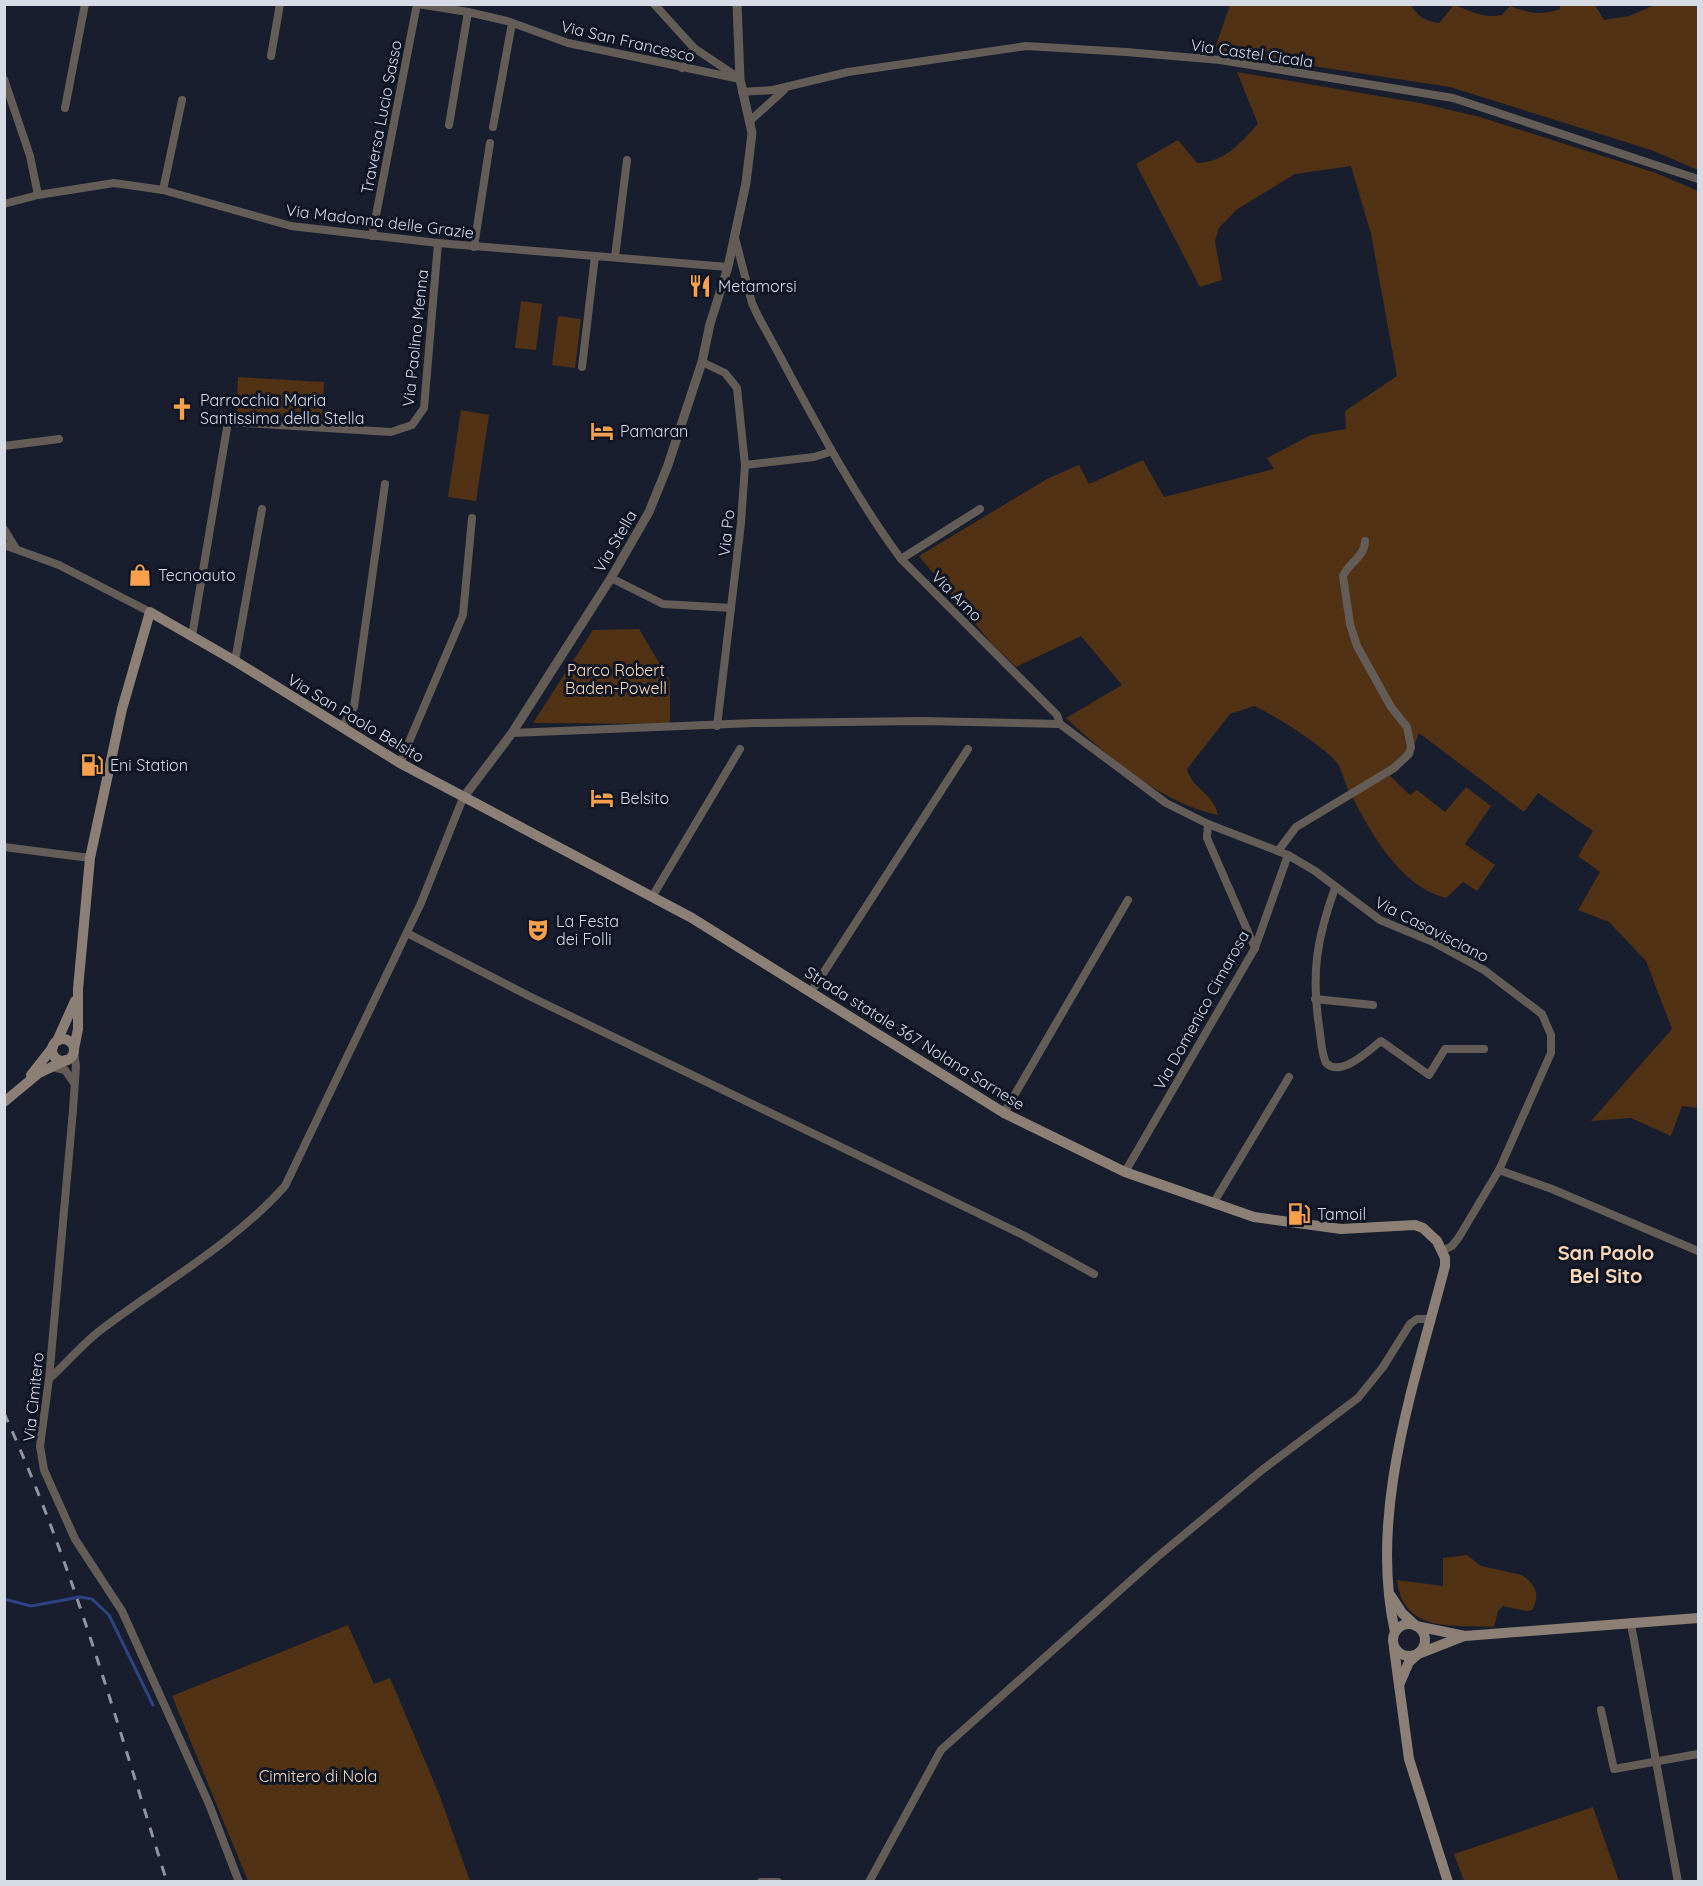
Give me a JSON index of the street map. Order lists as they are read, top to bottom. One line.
{"streets":{"main road":["Via San Paolo Belsito","Strada statale 367 Nolana Sarnese"],"street":["Via San Francesco","Via Castel Cicala","Traversa Lucio Sasso","Via Madonna delle Grazie","Via Paolino Menna","Via Po","Via Stella","Via Arno","Via Casavisciano","Via Domenico Cimarosa","Via Cimitero"]},"crossings":[["Via San Francesco","Traversa Lucio Sasso"],["Traversa Lucio Sasso","Via Madonna delle Grazie"],["Via Madonna delle Grazie","Via Paolino Menna"],["Via Madonna delle Grazie","Via Stella"],["Via Paolino Menna","Via San Paolo Belsito"],["Via Po","Via Stella"],["Via Stella","Via Arno"],["Via Stella","Via San Paolo Belsito"],["Via Arno","Via Casavisciano"],["Via Arno","Via Domenico Cimarosa"],["Via San Paolo Belsito","Strada statale 367 Nolana Sarnese"],["Via Casavisciano","Via Domenico Cimarosa"],["Via Casavisciano","Strada statale 367 Nolana Sarnese"],["Via Domenico Cimarosa","Strada statale 367 Nolana Sarnese"]],"districts":["San Paolo Bel Sito"],"parks":["Parco Robert Baden-Powell","Cimitero di Nola"],"places":{"restaurant":["Metamorsi"],"church":["Parrocchia Maria Santissima della Stella"],"hotel":["Pamaran","Belsito"],"shop":["Tecnoauto"],"fuel station":["Eni Station","Tamoil"],"theatre":["La Festa dei Folli"]}}
